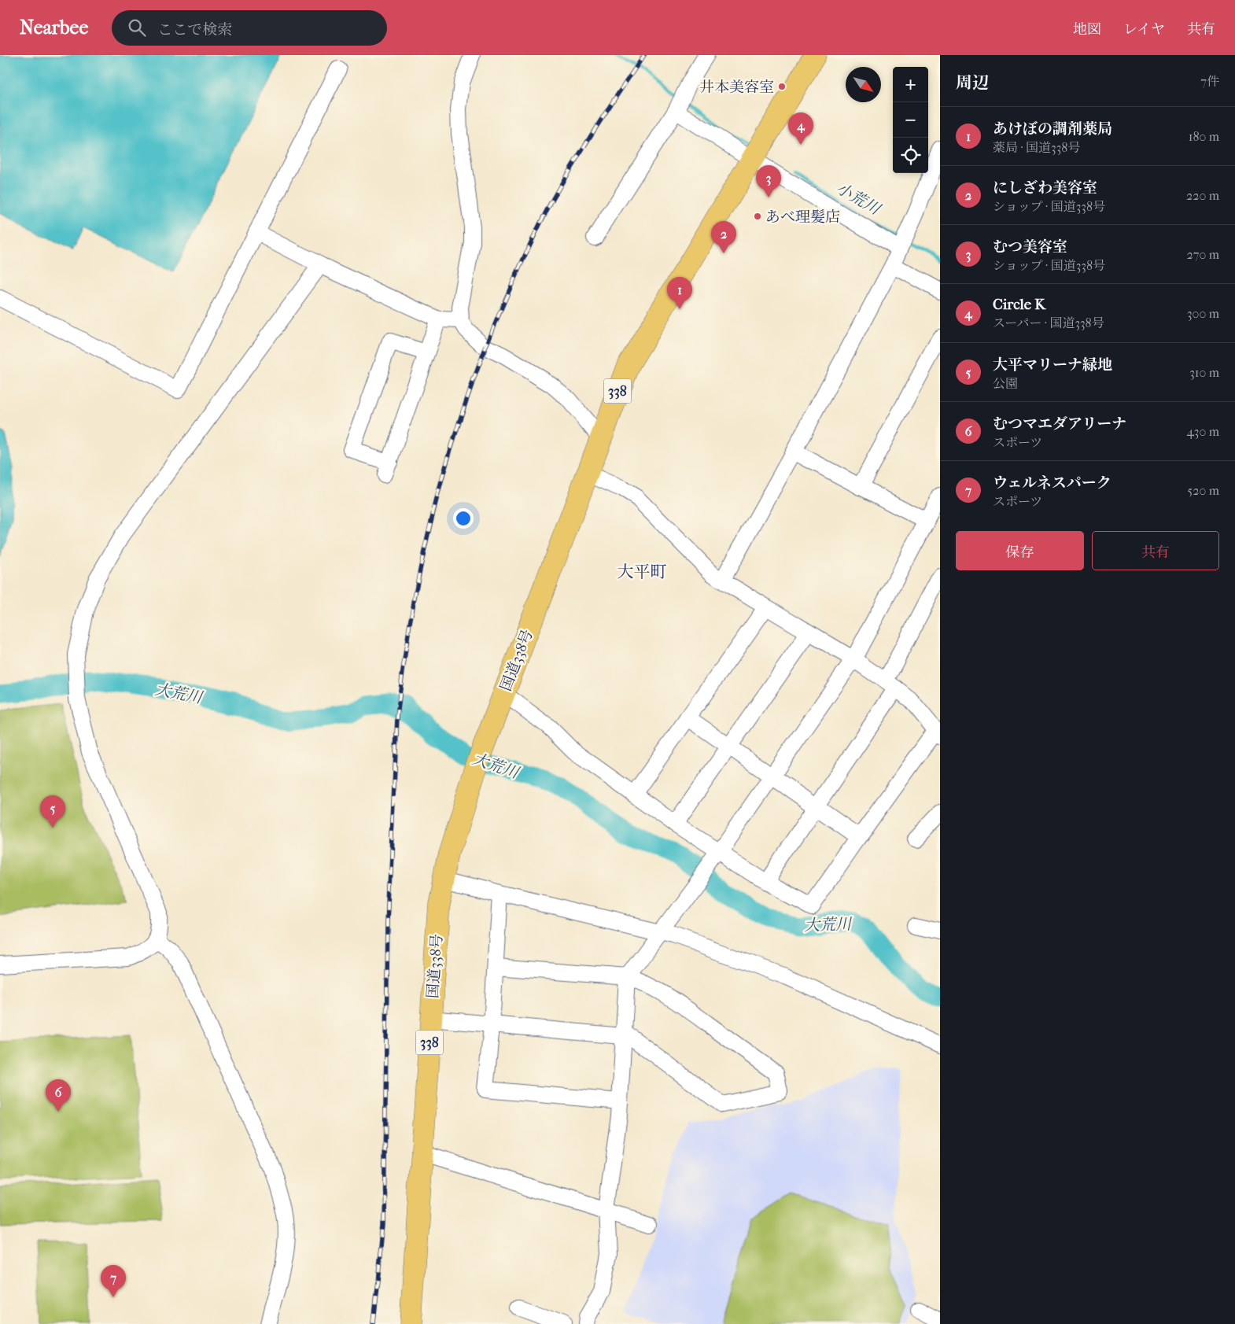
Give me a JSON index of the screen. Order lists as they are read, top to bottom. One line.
{"streets":{"highway":["338","国道338号"]},"districts":["大平町"],"water":["小荒川","大荒川"],"places":["井本美容室","あべ理髪店"],"north":"bottom right","page":{"header":"Nearbee","search":"ここで検索","nav":["地図","レイヤ","共有"],"heading":["周辺","7件"],"map_buttons":["+","−"],"list":[{"mark":"1","name":"あけぼの調剤薬局","note":"薬局 · 国道338号","value":"180 m"},{"mark":"2","name":"にしざわ美容室","note":"ショップ · 国道338号","value":"220 m"},{"mark":"3","name":"むつ美容室","note":"ショップ · 国道338号","value":"270 m"},{"mark":"4","name":"Circle K","note":"スーパー · 国道338号","value":"300 m"},{"mark":"5","name":"大平マリーナ緑地","note":"公園","value":"310 m"},{"mark":"6","name":"むつマエダアリーナ","note":"スポーツ","value":"430 m"},{"mark":"7","name":"ウェルネスパーク","note":"スポーツ","value":"520 m"}],"pins":["4","3","2","1","5","6","7"],"buttons":["保存","共有"]}}
